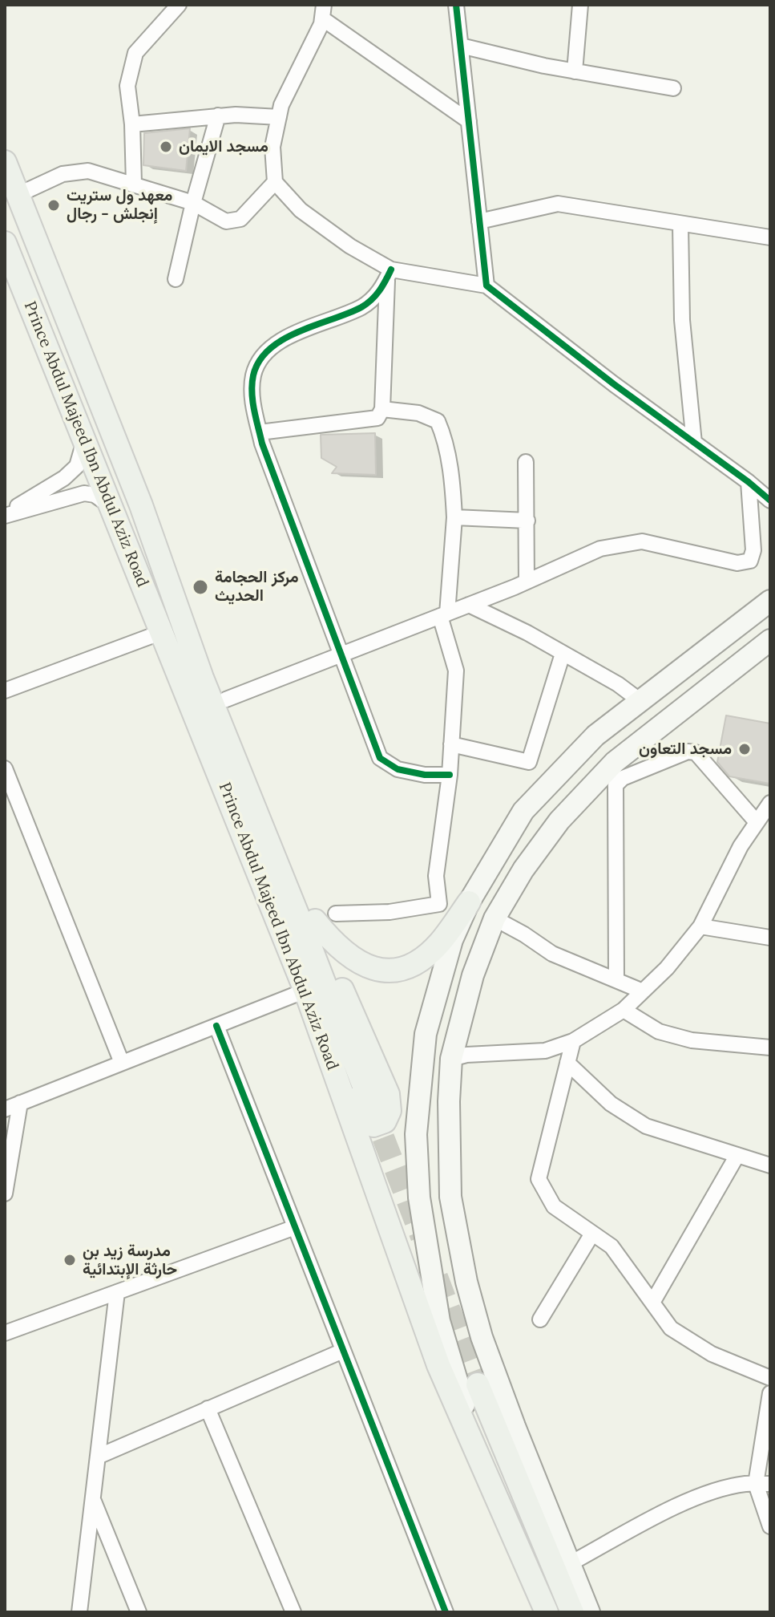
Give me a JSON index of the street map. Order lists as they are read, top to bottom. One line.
{"streets":{"main road":["Prince Abdul Majeed Ibn Abdul Aziz Road"]},"places":["مسجد الايمان","معهد ول ستريت إنجلش - رجال","مركز الحجامة الحديث","مسجد التعاون","مدرسة زيد بن حارثة الإبتدائية"]}
